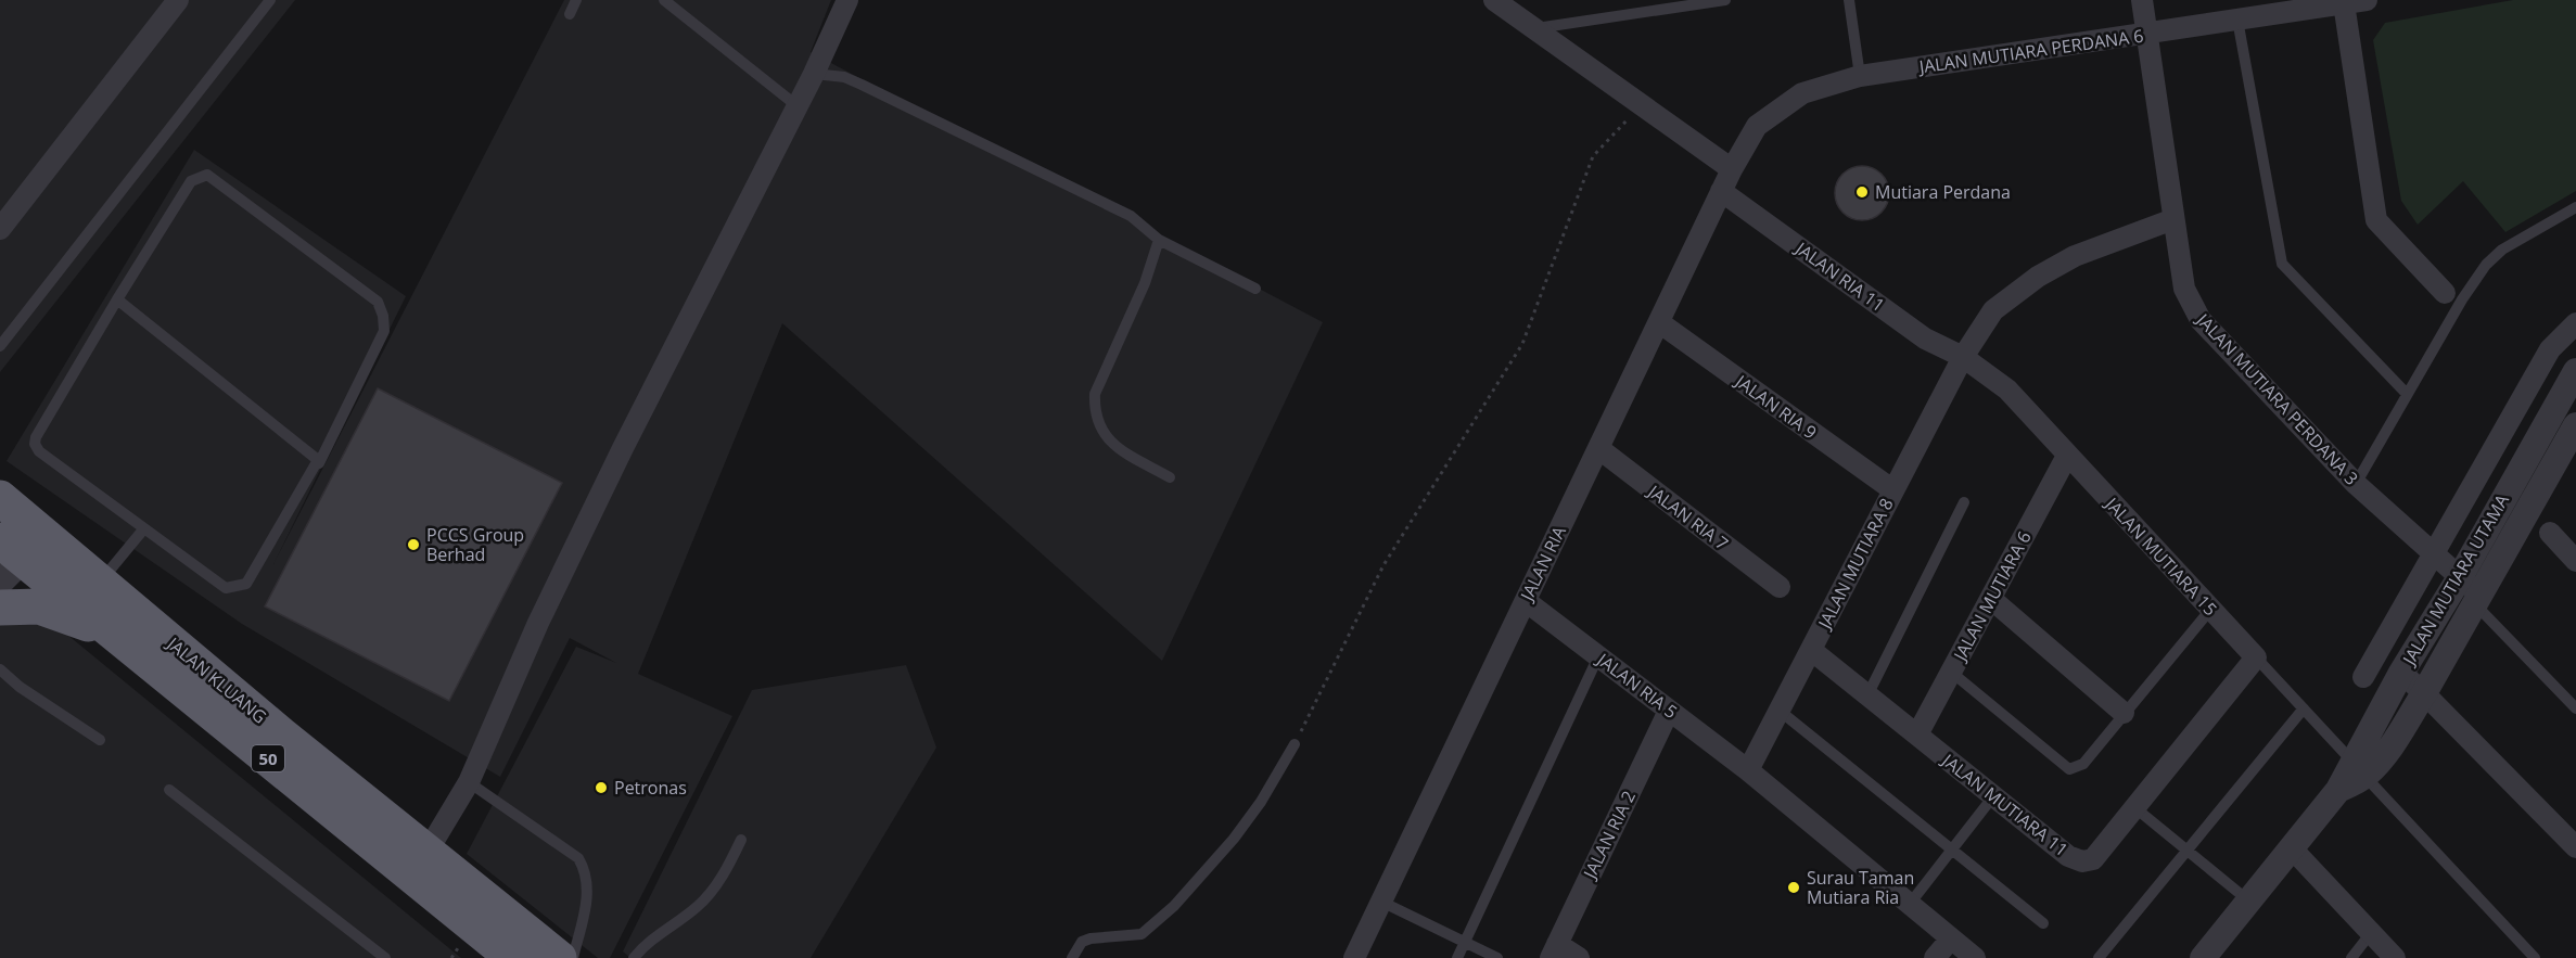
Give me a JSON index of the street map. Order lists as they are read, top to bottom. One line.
{"streets":{"highway":["JALAN KLUANG","50"],"street":["JALAN MUTIARA PERDANA 6","JALAN RIA 11","JALAN MUTIARA PERDANA 3","JALAN RIA 9","JALAN RIA 7","JALAN MUTIARA 15","JALAN RIA","JALAN MUTIARA 8","JALAN MUTIARA UTAMA","JALAN MUTIARA 6","JALAN RIA 5","JALAN MUTIARA 11","JALAN RIA 2"]},"crossings":[["JALAN MUTIARA PERDANA 6","JALAN MUTIARA PERDANA 3"],["JALAN MUTIARA PERDANA 6","JALAN RIA"],["JALAN RIA 11","JALAN MUTIARA 15"],["JALAN RIA 11","JALAN RIA"],["JALAN RIA 11","JALAN MUTIARA 8"],["JALAN RIA 11","JALAN MUTIARA 6"],["JALAN MUTIARA PERDANA 3","JALAN MUTIARA 8"],["JALAN MUTIARA PERDANA 3","JALAN MUTIARA UTAMA"],["JALAN RIA 9","JALAN RIA"],["JALAN RIA 9","JALAN MUTIARA 8"],["JALAN RIA 7","JALAN RIA"],["JALAN MUTIARA 15","JALAN MUTIARA 6"],["JALAN MUTIARA 15","JALAN MUTIARA 11"],["JALAN RIA","JALAN RIA 5"],["JALAN MUTIARA 8","JALAN RIA 5"],["JALAN MUTIARA 8","JALAN MUTIARA 11"],["JALAN MUTIARA 6","JALAN MUTIARA 11"],["JALAN RIA 5","JALAN RIA 2"]],"places":["Mutiara Perdana","PCCS Group Berhad","Petronas","Surau Taman Mutiara Ria"]}
